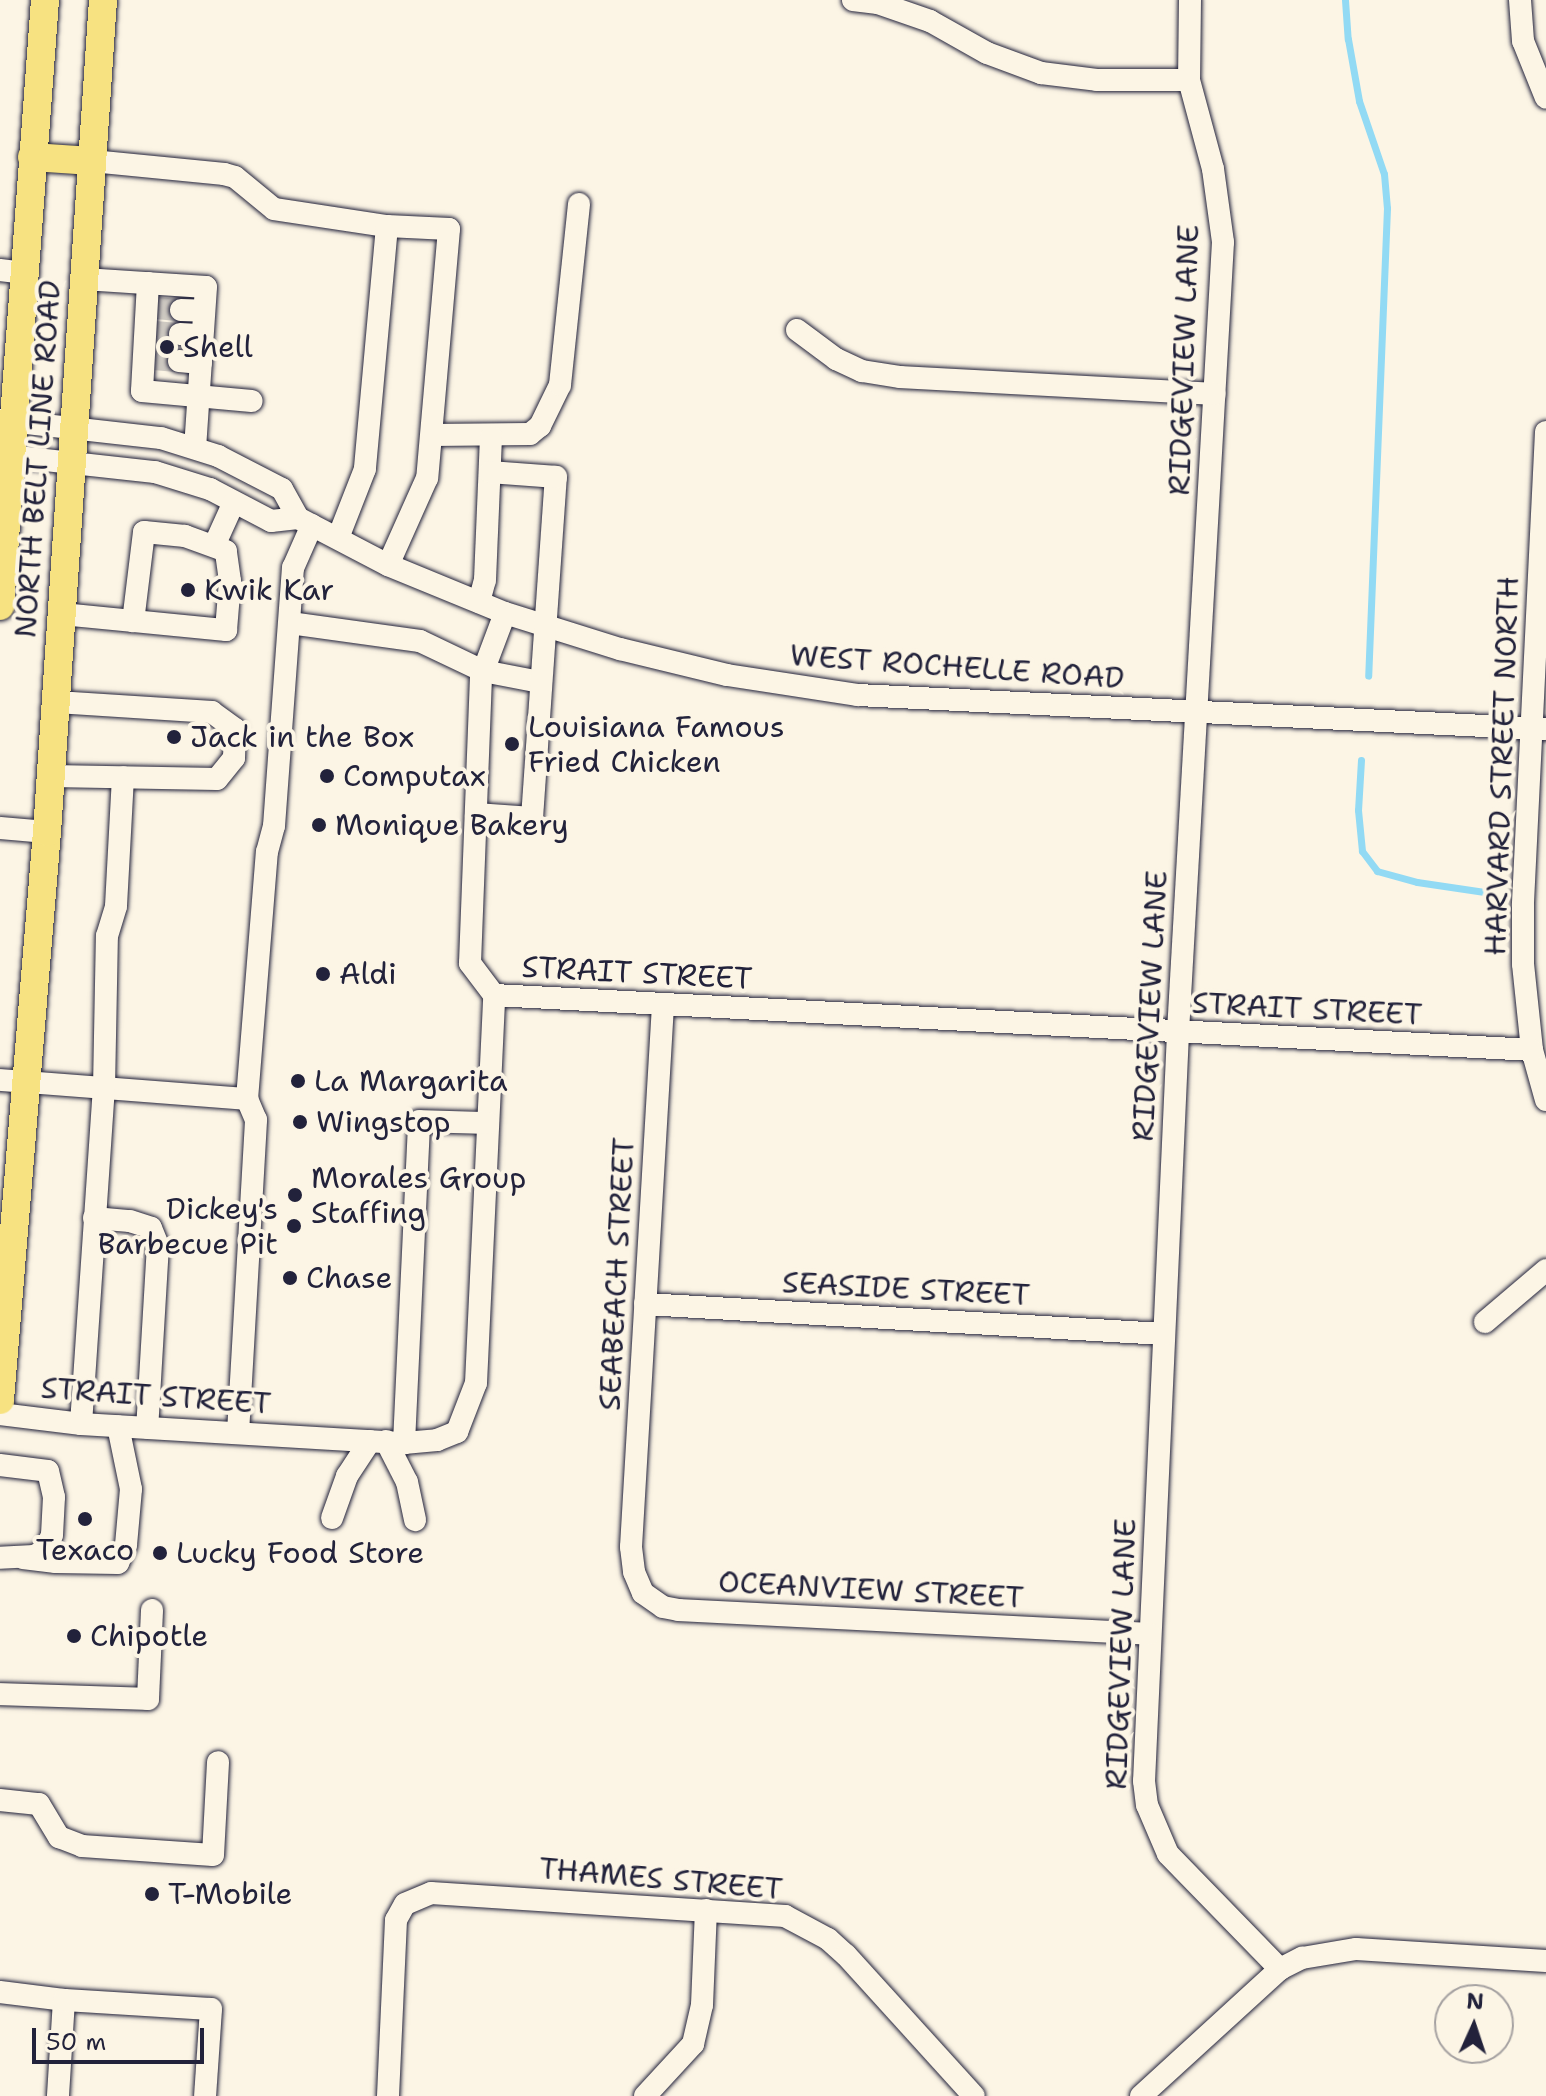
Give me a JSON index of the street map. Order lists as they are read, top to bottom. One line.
{"streets":{"main road":["NORTH BELT LINE ROAD"],"street":["RIDGEVIEW LANE","WEST ROCHELLE ROAD","HARVARD STREET NORTH","STRAIT STREET","SEABEACH STREET","SEASIDE STREET","OCEANVIEW STREET","THAMES STREET"]},"crossings":[["RIDGEVIEW LANE","WEST ROCHELLE ROAD"],["RIDGEVIEW LANE","STRAIT STREET"],["RIDGEVIEW LANE","SEASIDE STREET"],["RIDGEVIEW LANE","OCEANVIEW STREET"],["NORTH BELT LINE ROAD","WEST ROCHELLE ROAD"],["WEST ROCHELLE ROAD","HARVARD STREET NORTH"],["HARVARD STREET NORTH","STRAIT STREET"],["STRAIT STREET","SEABEACH STREET"],["SEABEACH STREET","SEASIDE STREET"],["SEABEACH STREET","OCEANVIEW STREET"]],"places":["Shell","Kwik Kar","Jack in the Box","Louisiana Famous Fried Chicken","Computax","Monique Bakery","Aldi","La Margarita","Wingstop","Morales Group Staffing","Dickey's Barbecue Pit","Chase","Texaco","Lucky Food Store","Chipotle","T-Mobile"],"scale_bar":"50 m","north":"top"}
